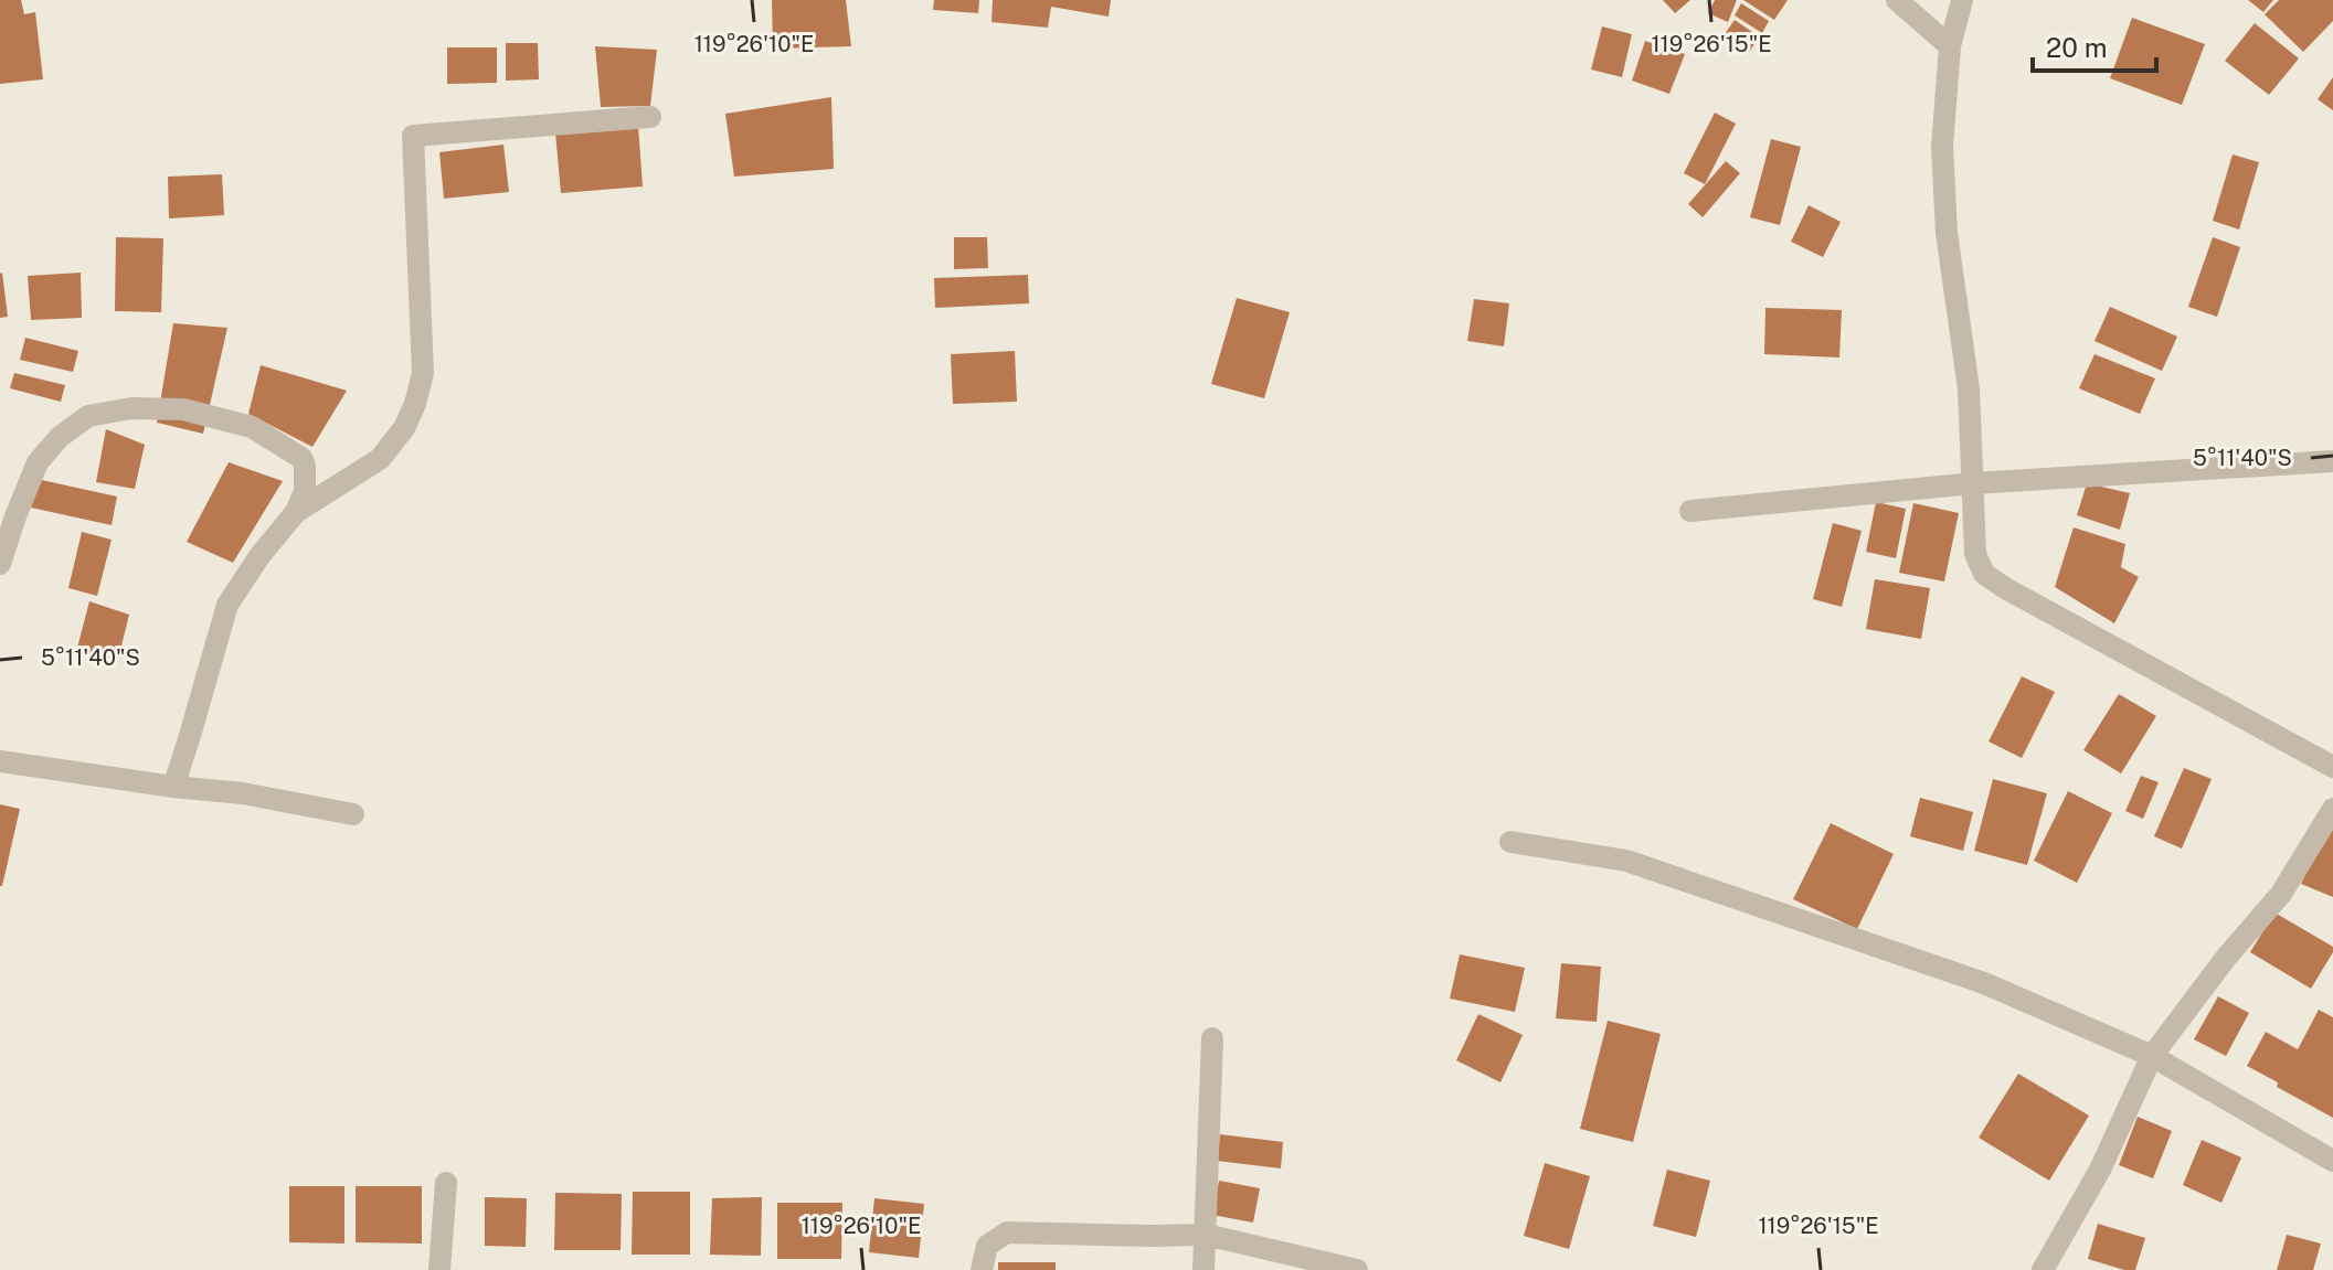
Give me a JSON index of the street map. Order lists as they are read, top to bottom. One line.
{"scale_bar":"20 m","coordinates":["119°26'10\"E","119°26'15\"E","5°11'40\"S"]}
